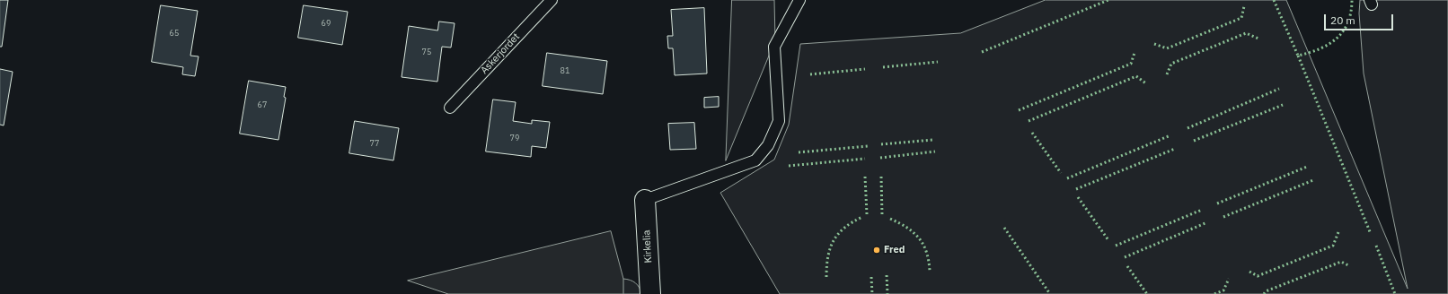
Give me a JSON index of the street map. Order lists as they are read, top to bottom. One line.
{"streets":{"street":["Kirkelia"],"lane":["Askerjordet"]},"places":["Fred"],"house_numbers":["69","65","75","81","67","79","77"],"scale_bar":"20 m"}
